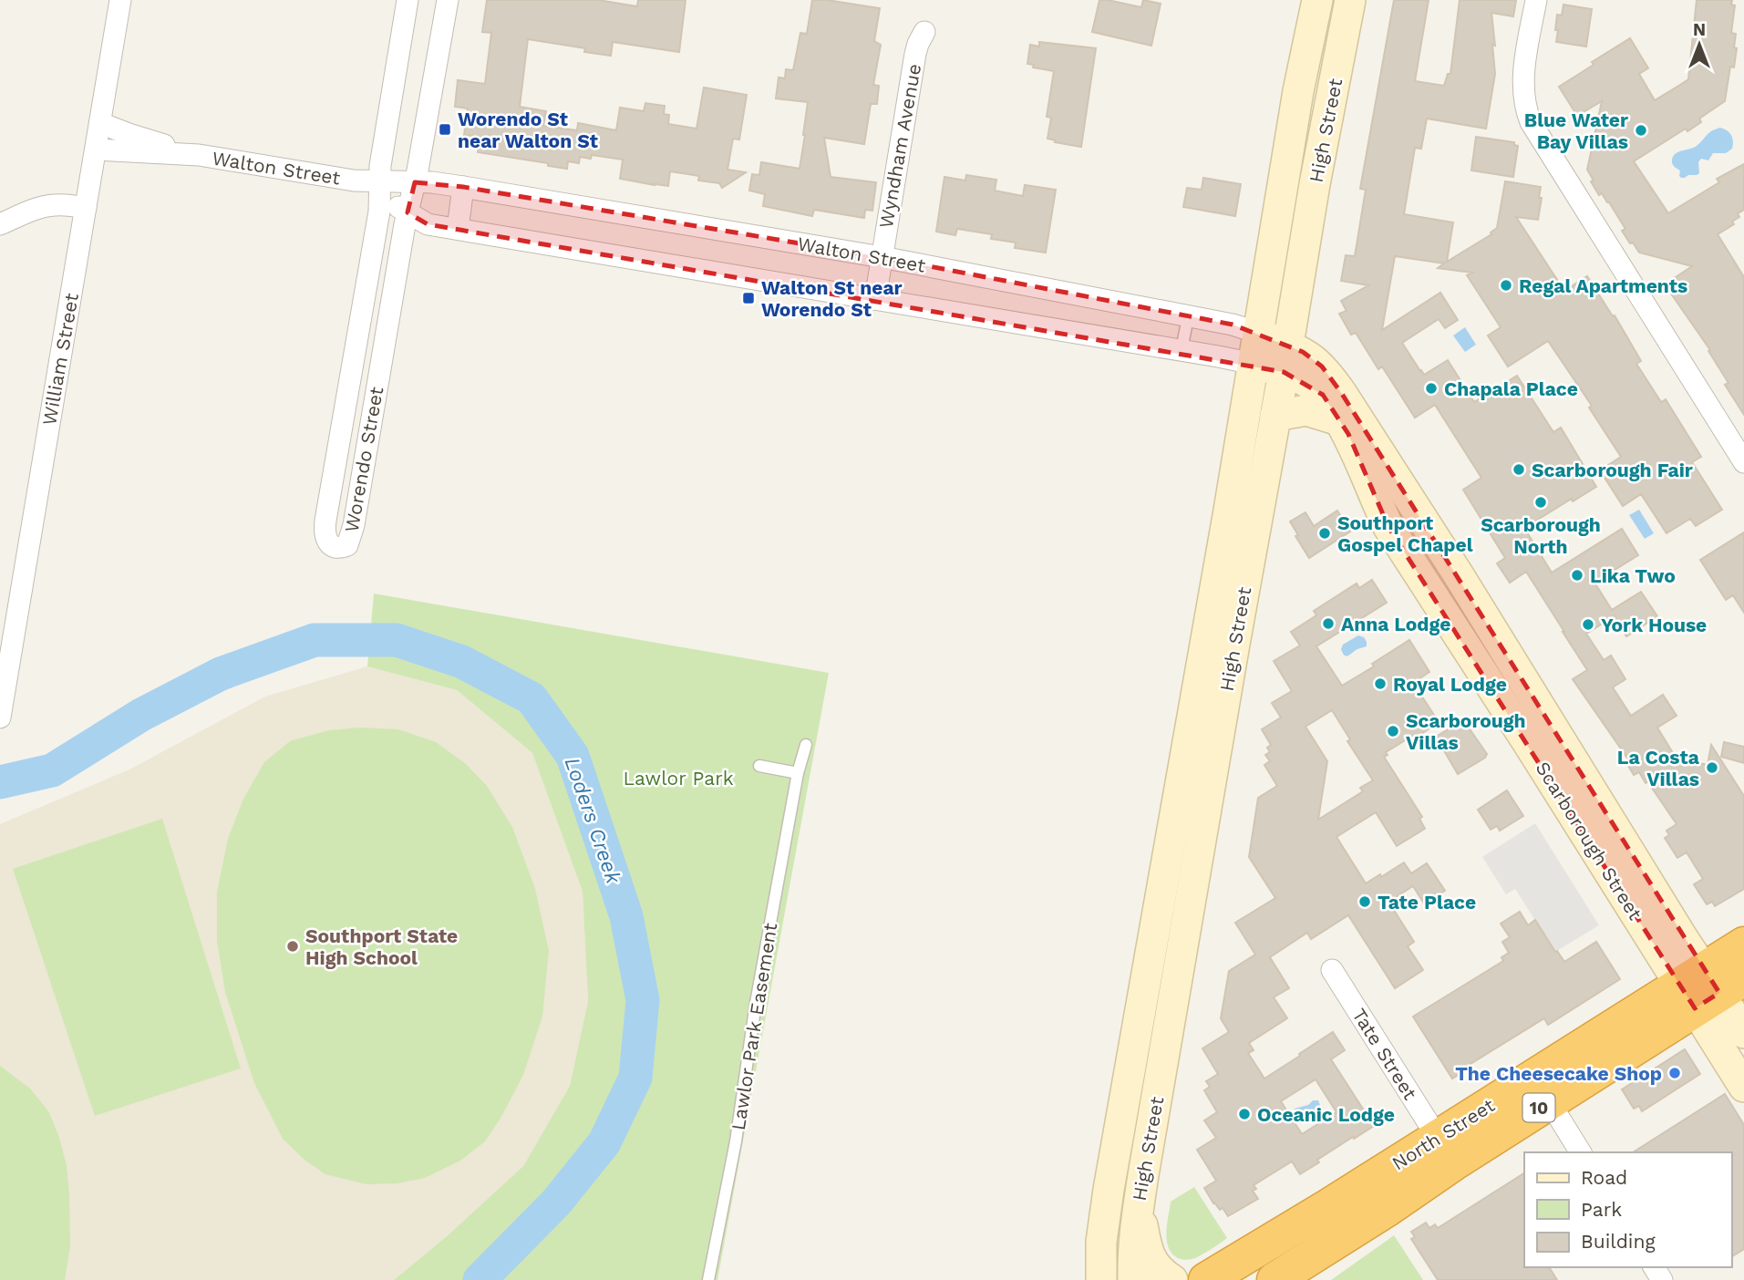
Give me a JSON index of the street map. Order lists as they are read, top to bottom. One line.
{"streets":{"highway":["10","North Street"],"main road":["High Street","Scarborough Street"],"street":["Wyndham Avenue","Walton Street","William Street","Worendo Street","Tate Street"],"lane":["Lawlor Park Easement"]},"crossings":[["High Street","Walton Street"],["High Street","Scarborough Street"],["Wyndham Avenue","Walton Street"],["Walton Street","William Street"],["Walton Street","Worendo Street"],["Walton Street","Scarborough Street"],["Scarborough Street","North Street"],["Tate Street","North Street"]],"water":["Loders Creek"],"parks":["Lawlor Park"],"places":{"transit":["Worendo St near Walton St","Walton St near Worendo St"],"other":["Blue Water Bay Villas","Regal Apartments","Chapala Place","Scarborough Fair","Scarborough North","Southport Gospel Chapel","Lika Two","Anna Lodge","York House","Royal Lodge","Scarborough Villas","La Costa Villas","Tate Place","Southport State High School","The Cheesecake Shop","Oceanic Lodge"]},"legend":["Road","Park","Building"],"north":"top"}
